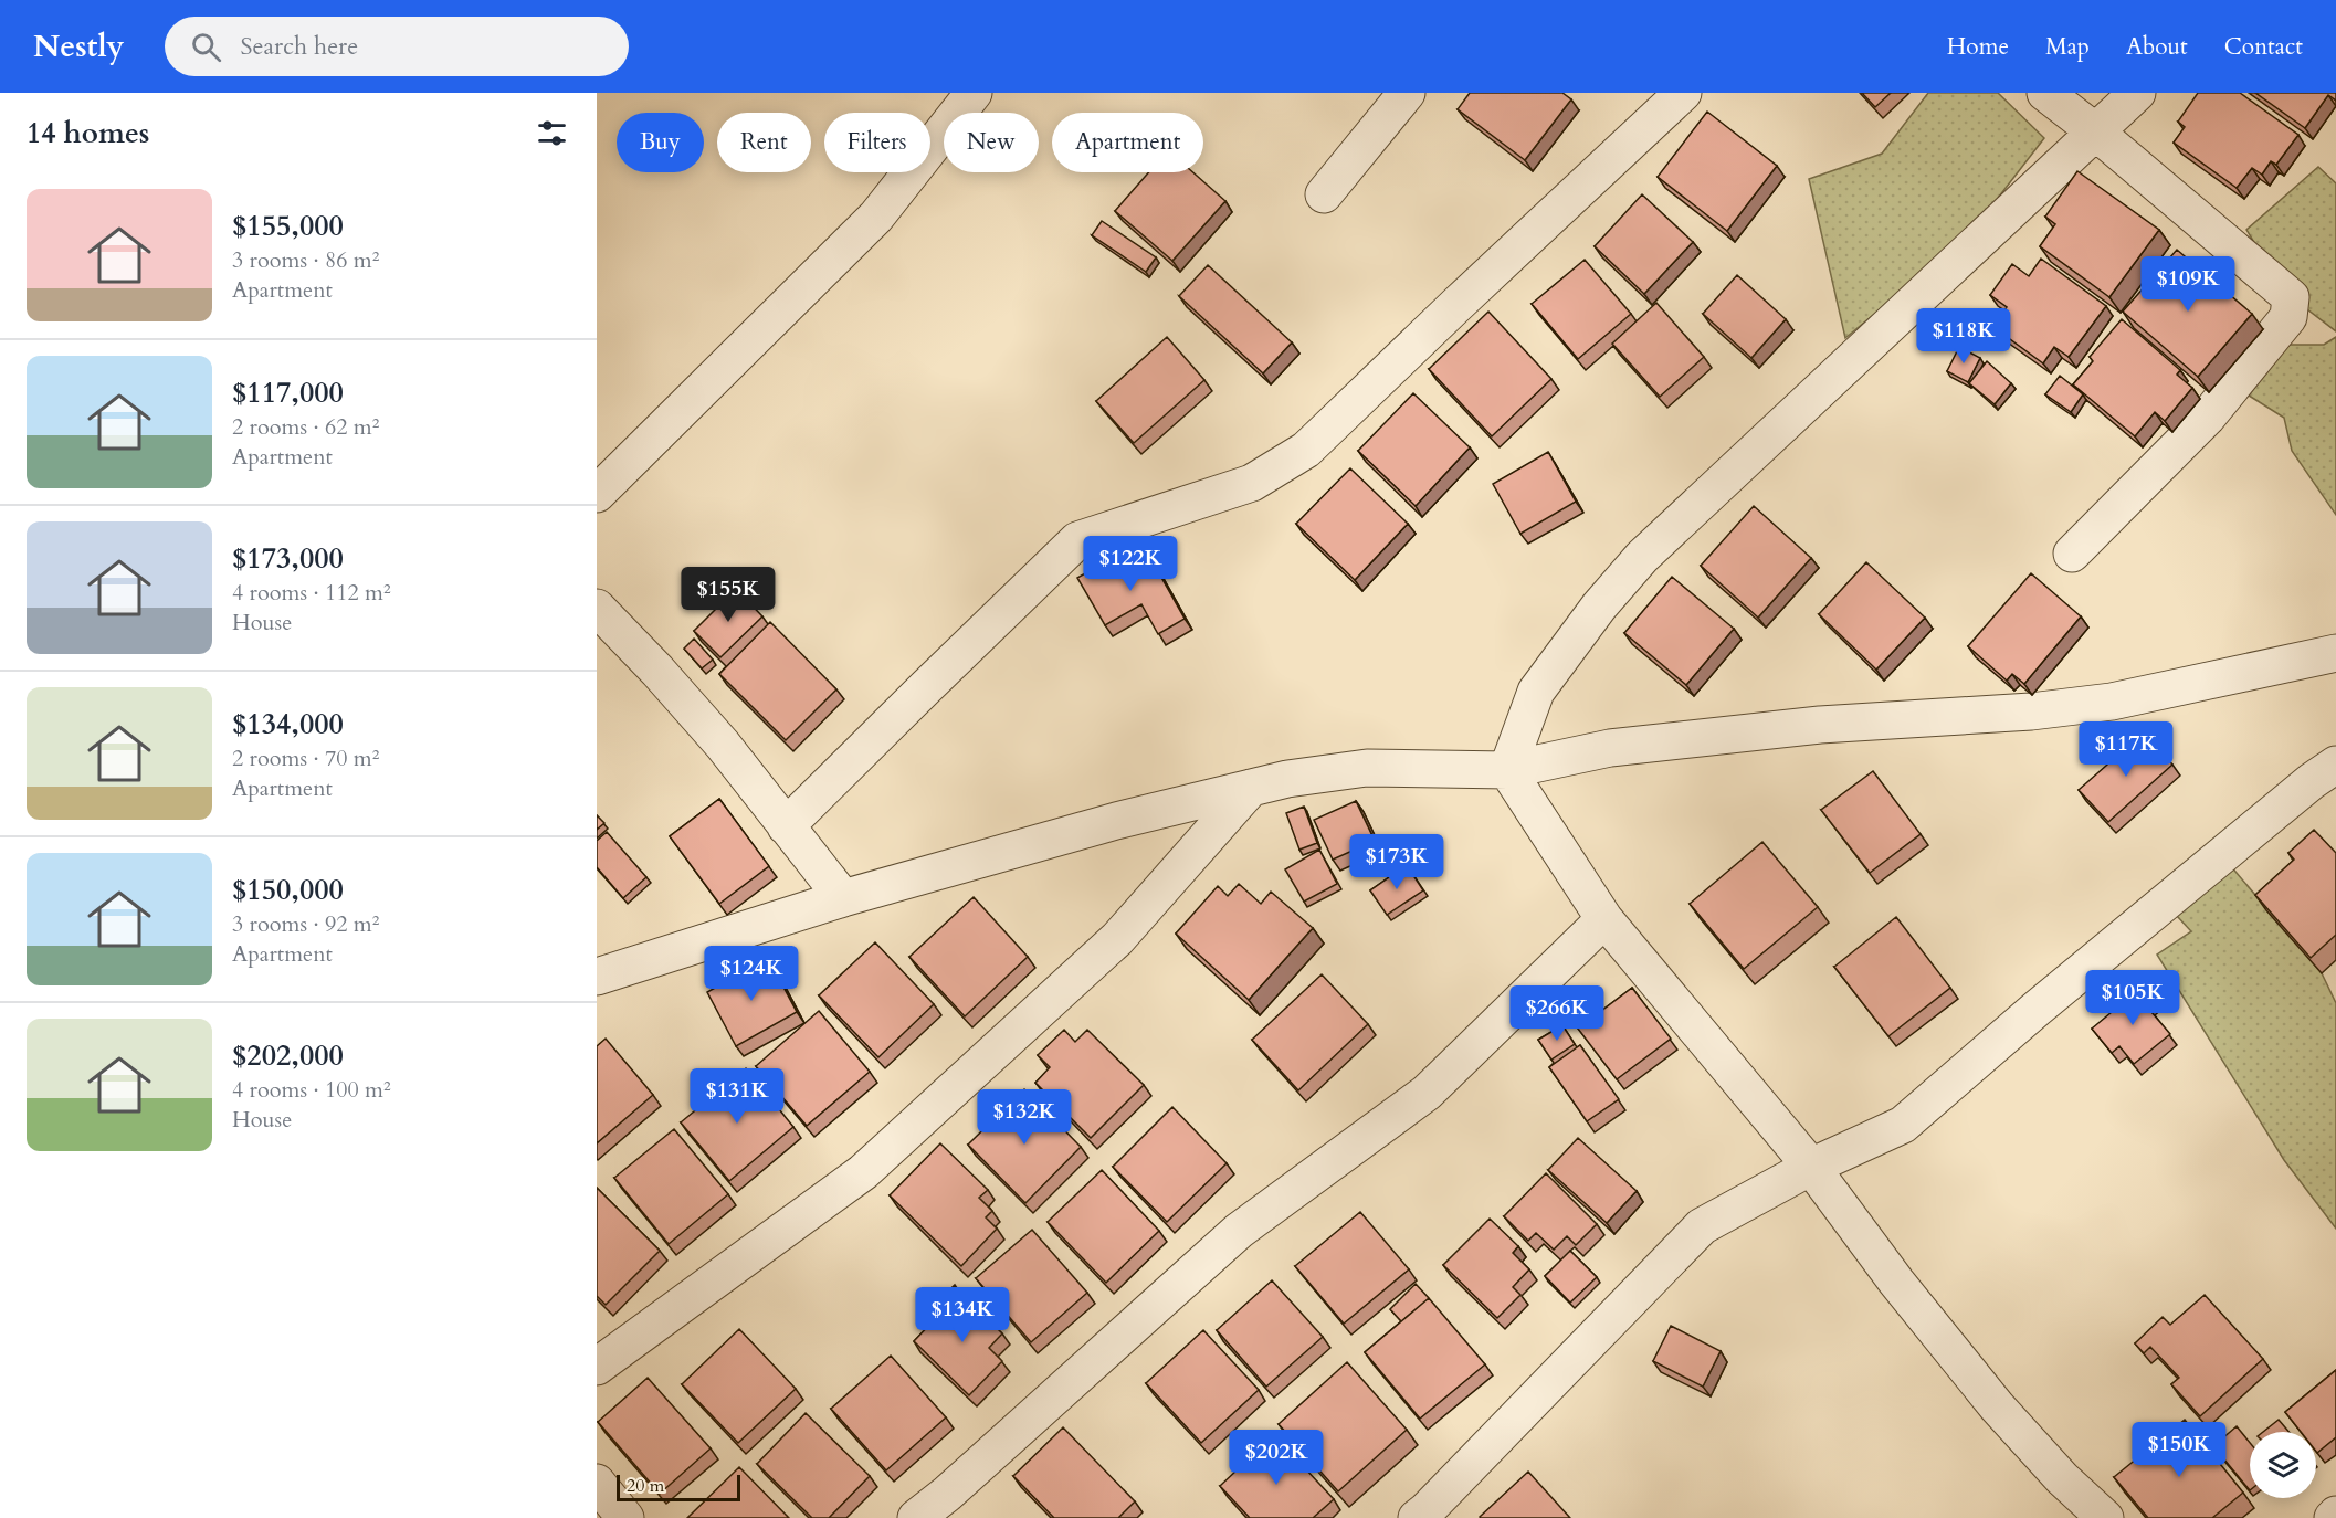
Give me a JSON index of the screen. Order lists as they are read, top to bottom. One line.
{"scale_bar":"20 m","page":{"header":"Nestly","search":"Search here","nav":["Home","Map","About","Contact"],"heading":"14 homes","chip":["Buy","Rent","Filters","New","Apartment"],"list":[{"name":"$155,000","note":"3 rooms · 86 m² · Apartment"},{"name":"$117,000","note":"2 rooms · 62 m² · Apartment"},{"name":"$173,000","note":"4 rooms · 112 m² · House"},{"name":"$134,000","note":"2 rooms · 70 m² · Apartment"},{"name":"$150,000","note":"3 rooms · 92 m² · Apartment"},{"name":"$202,000","note":"4 rooms · 100 m² · House"}],"price":["$109K","$118K","$122K","$155K","$117K","$173K","$124K","$105K","$266K","$131K","$132K","$134K","$150K","$202K"],"scale":"20 m"}}
